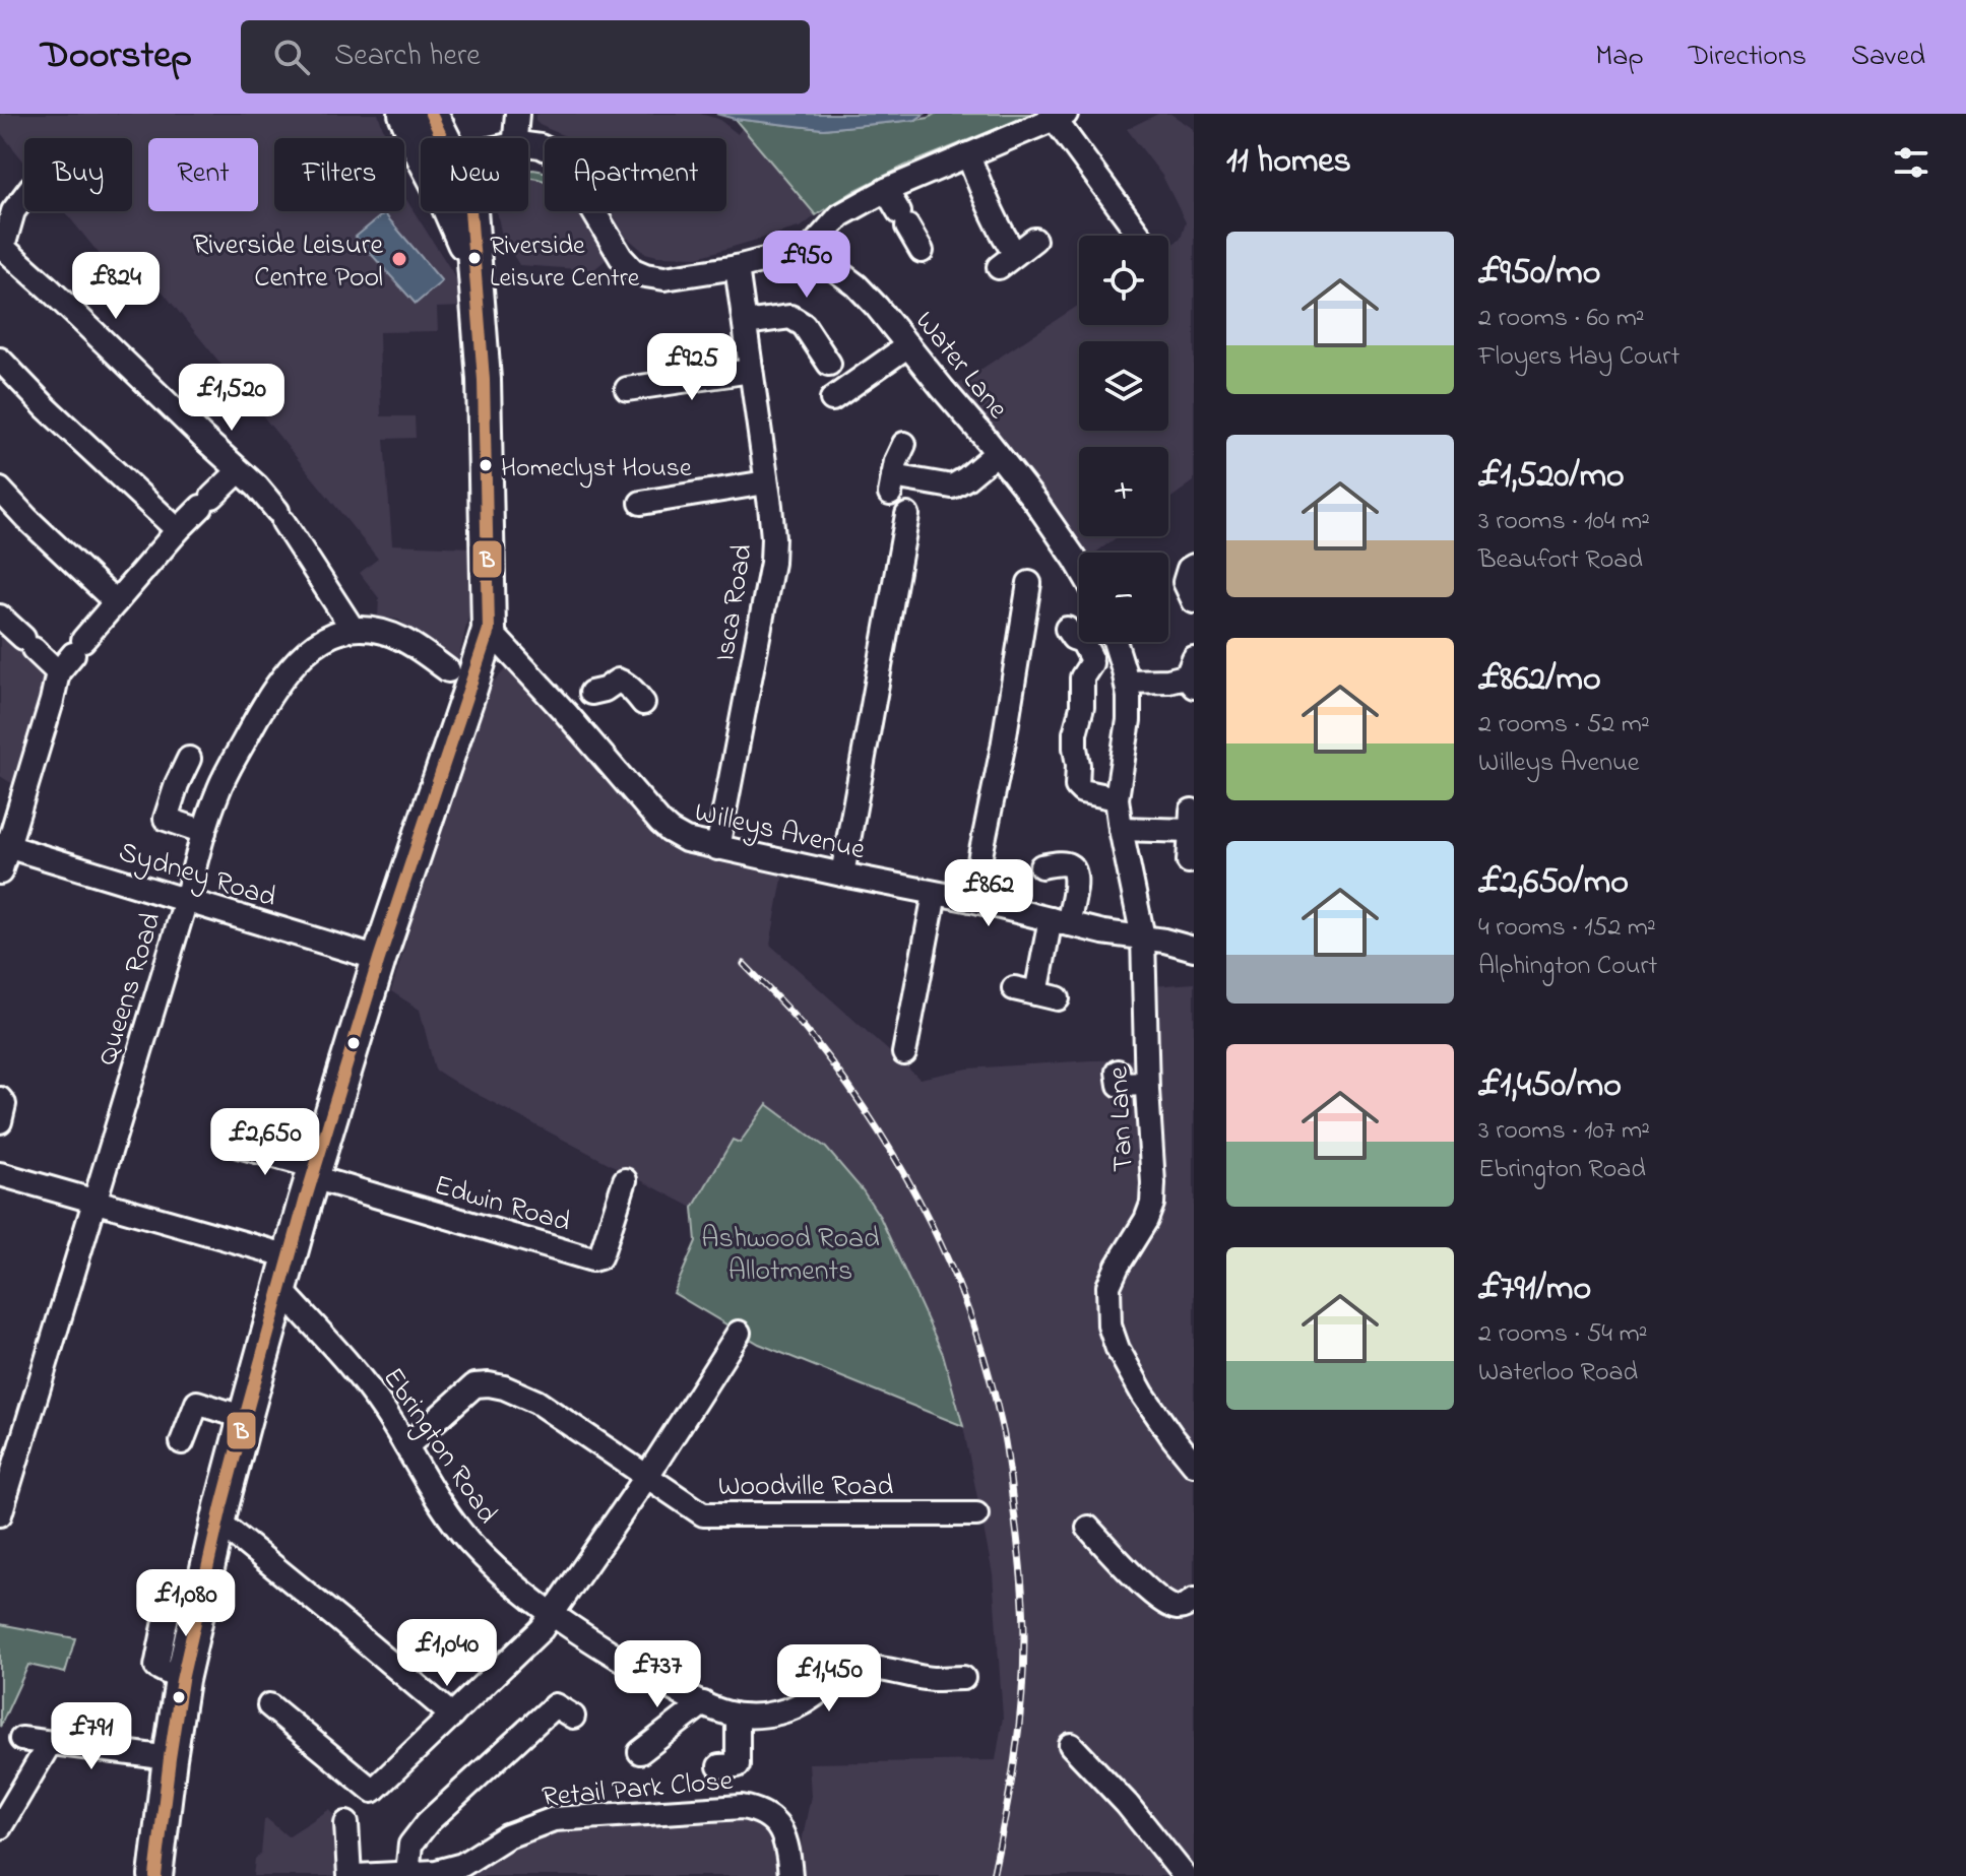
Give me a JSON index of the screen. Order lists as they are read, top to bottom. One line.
{"streets":{"street":["Water Lane","Isca Road","Willeys Avenue","Sydney Road","Queens Road","Tan Lane","Edwin Road","Ebrington Road","Woodville Road","Retail Park Close"]},"crossings":[["Isca Road","Willeys Avenue"],["Willeys Avenue","Tan Lane"],["Sydney Road","Queens Road"],["Ebrington Road","Woodville Road"]],"parks":["Ashwood Road Allotments"],"places":["Riverside Leisure Centre","Riverside Leisure Centre Pool","Homeclyst House"],"lines":["transit line B"],"page":{"header":"Doorstep","search":"Search here","nav":["Map","Directions","Saved"],"heading":"11 homes","chip":["Buy","Rent","Filters","New","Apartment"],"list":[{"name":"£950/mo","note":"2 rooms · 60 m² · Floyers Hay Court"},{"name":"£1,520/mo","note":"3 rooms · 104 m² · Beaufort Road"},{"name":"£862/mo","note":"2 rooms · 52 m² · Willeys Avenue"},{"name":"£2,650/mo","note":"4 rooms · 152 m² · Alphington Court"},{"name":"£1,450/mo","note":"3 rooms · 107 m² · Ebrington Road"},{"name":"£791/mo","note":"2 rooms · 54 m² · Waterloo Road"}],"price":["£950","£824","£925","£1,520","£862","£2,650","£1,080","£1,040","£737","£1,450","£791"],"map_buttons":["+","−"]}}
